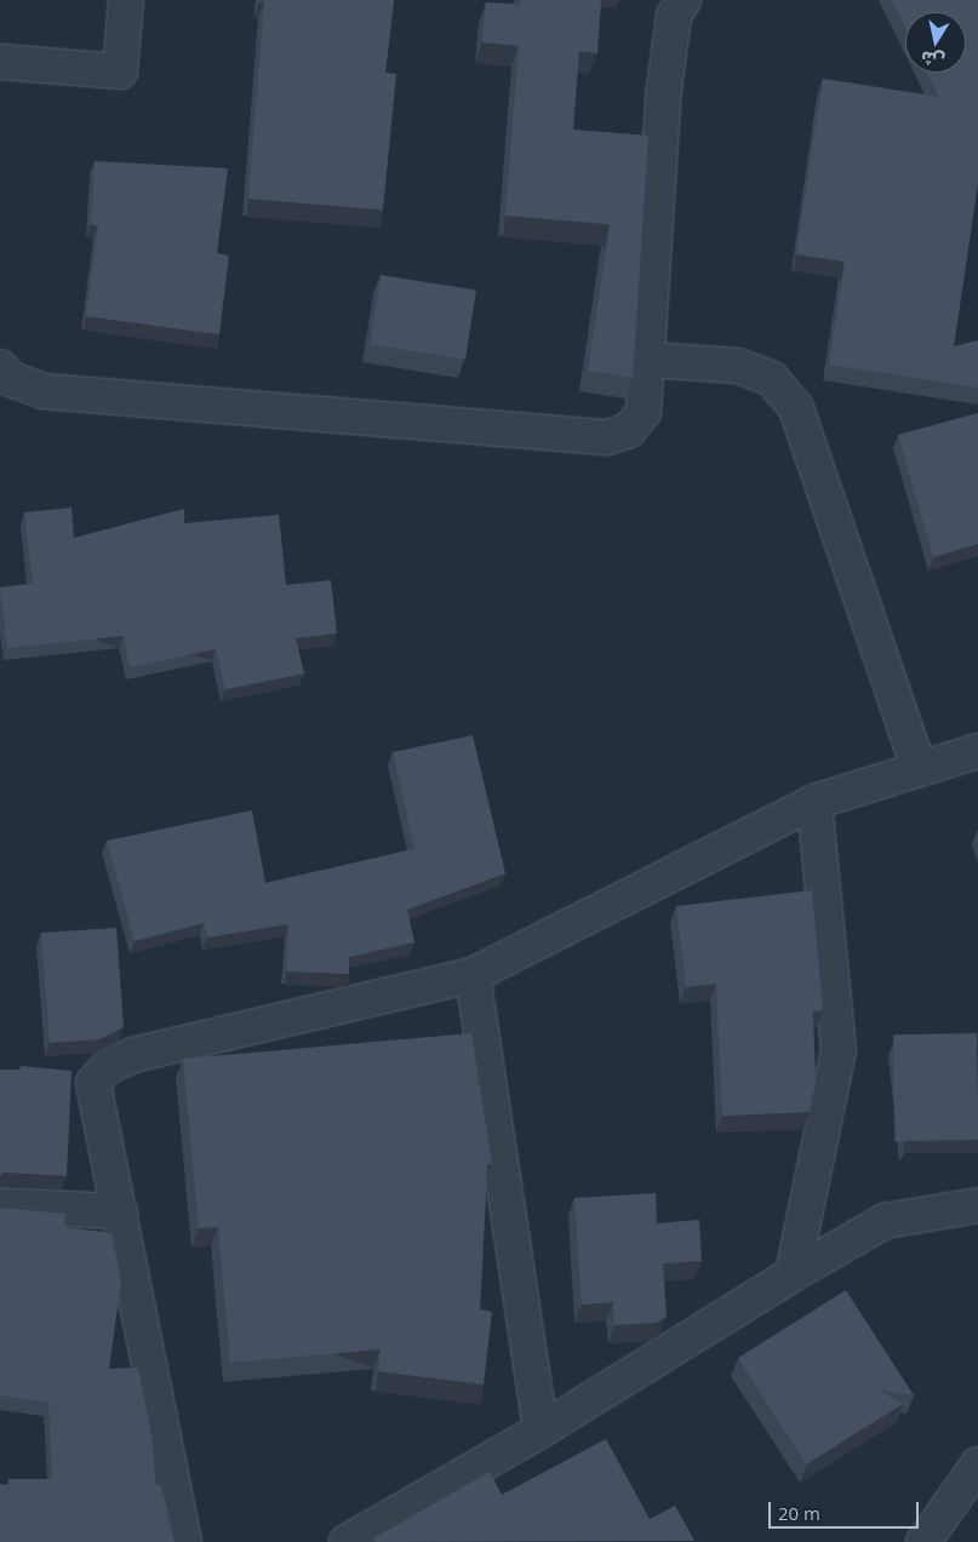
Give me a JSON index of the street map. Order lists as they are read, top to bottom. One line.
{"scale_bar":"20 m","north":"bottom"}
